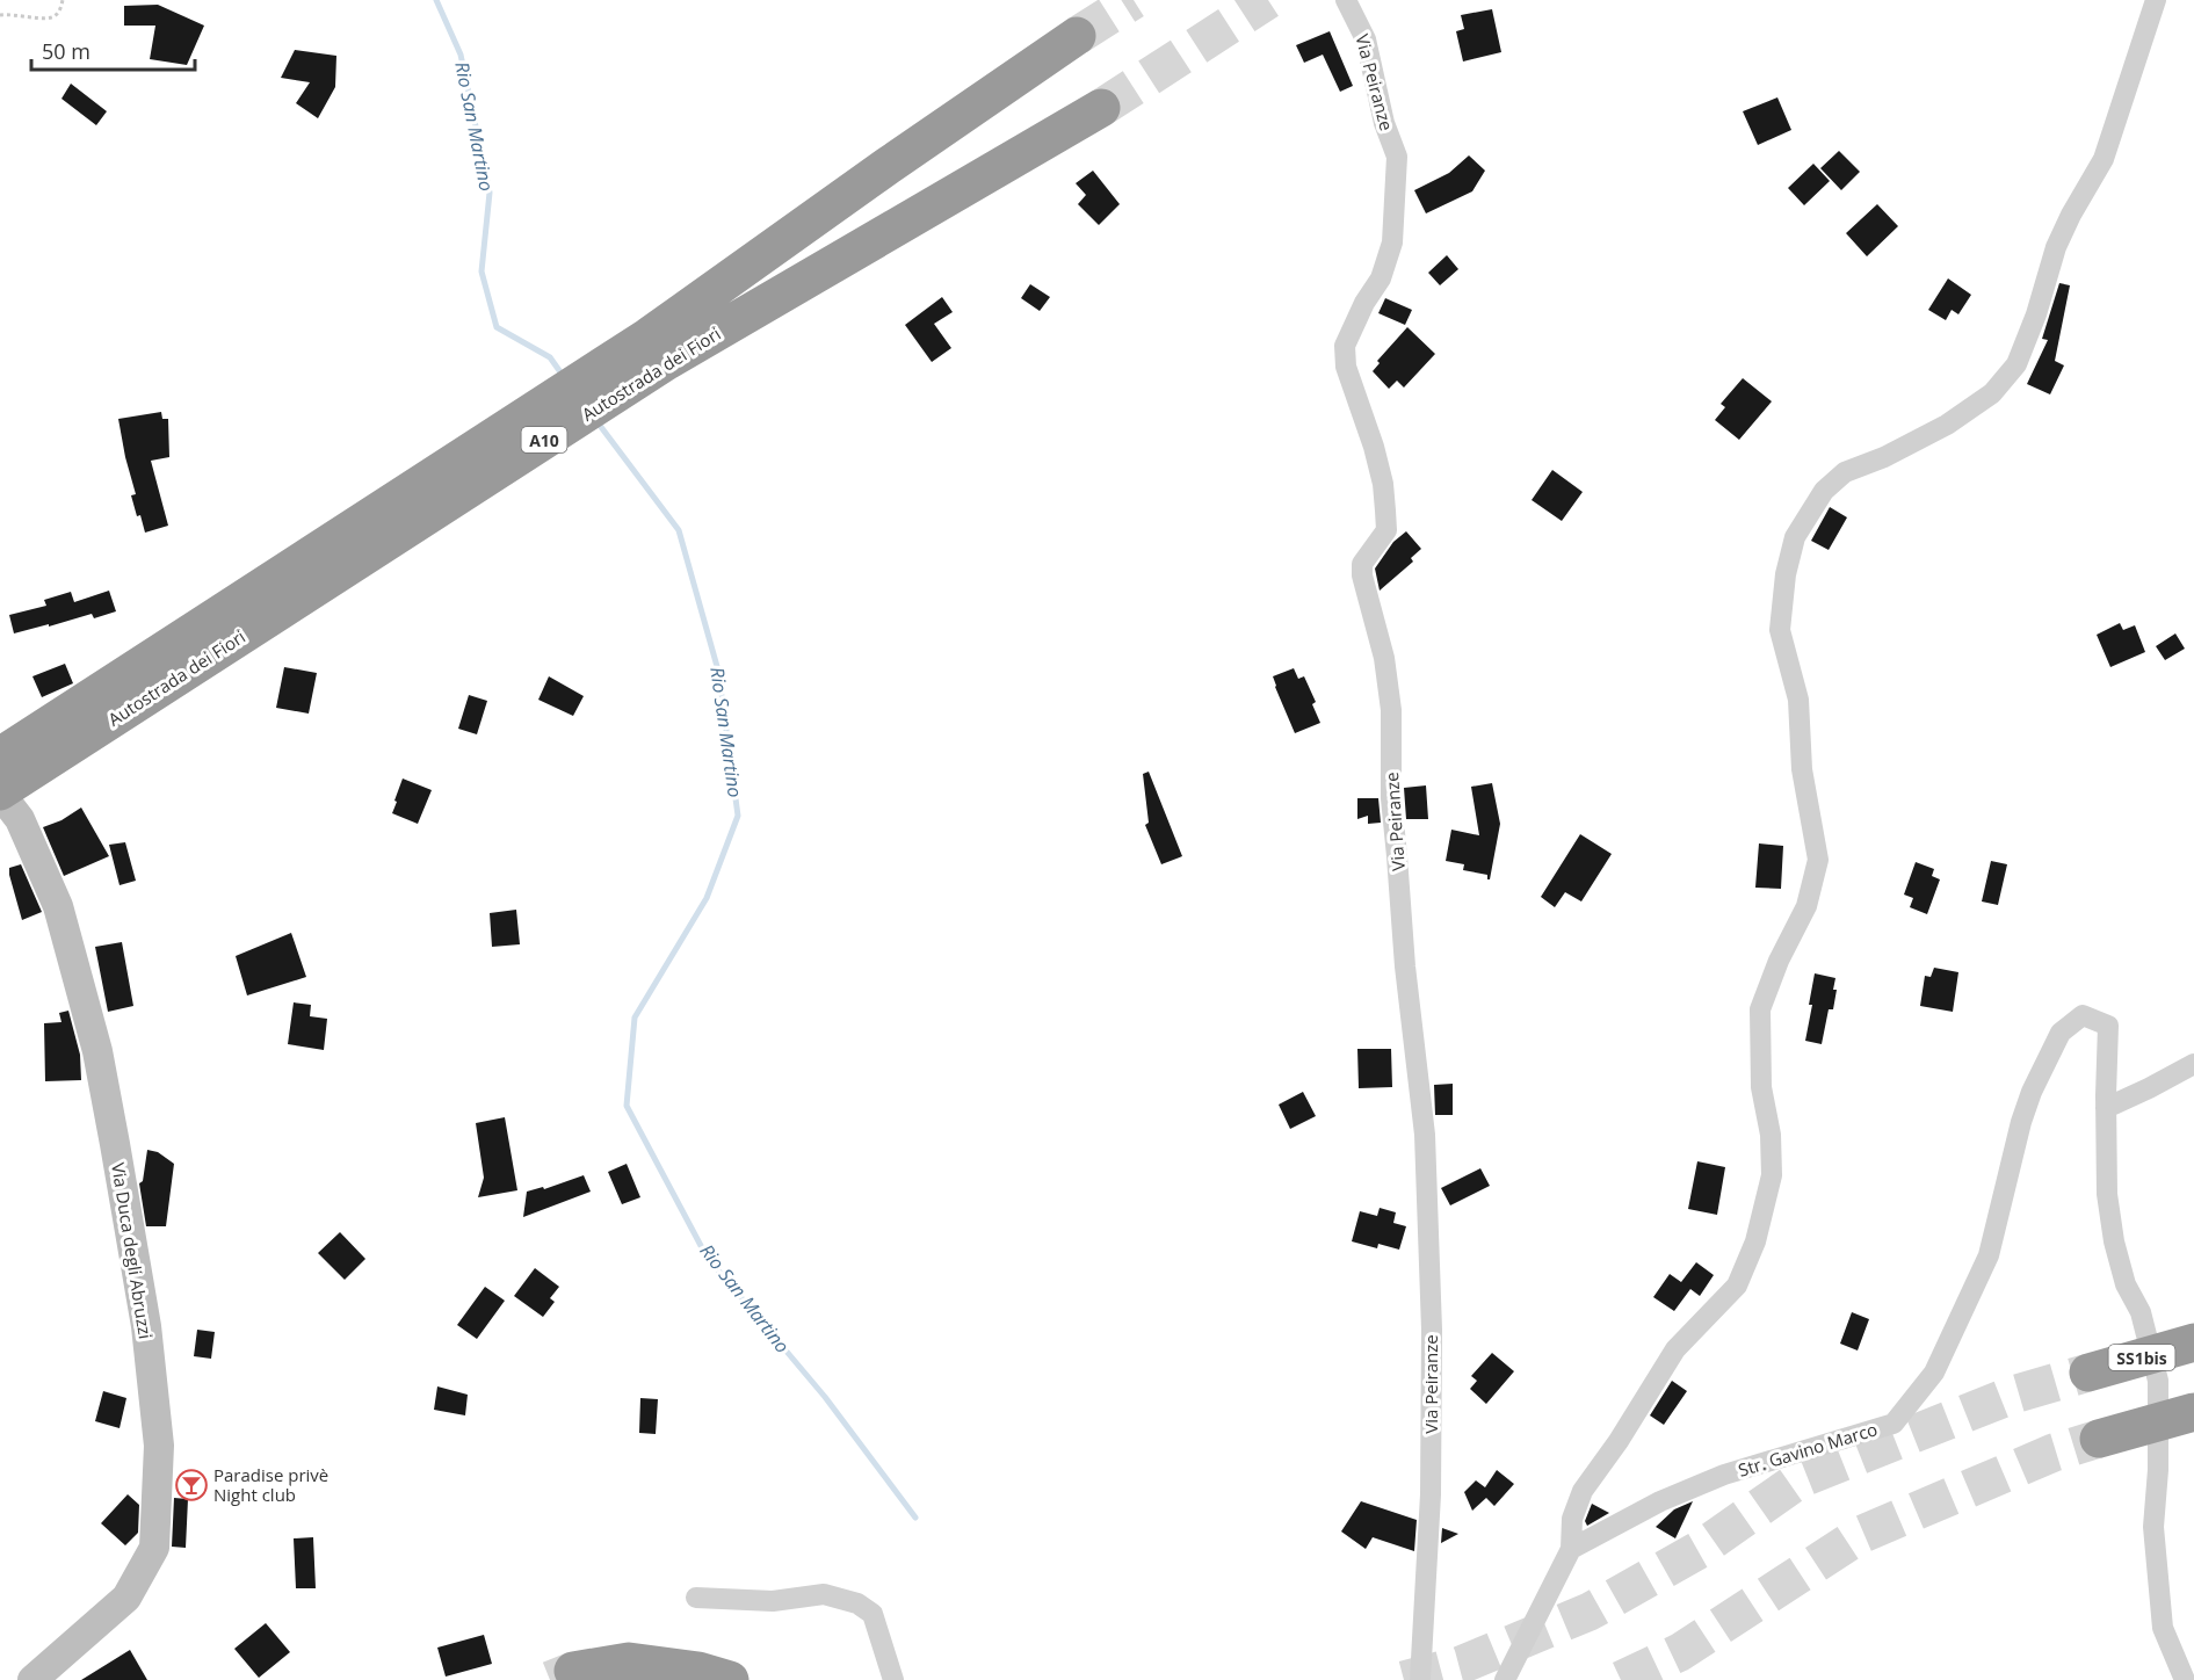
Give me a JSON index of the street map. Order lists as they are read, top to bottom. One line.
{"streets":{"highway":["Autostrada dei Fiori","A10","SS1bis"],"street":["Via Peiranze","Via Duca degli Abruzzi","Str. Gavino Marco"]},"crossings":[["Autostrada dei Fiori","Via Duca degli Abruzzi"]],"water":["Rio San Martino"],"places":{"bar":["Paradise privè Night club"]},"scale_bar":"50 m"}
